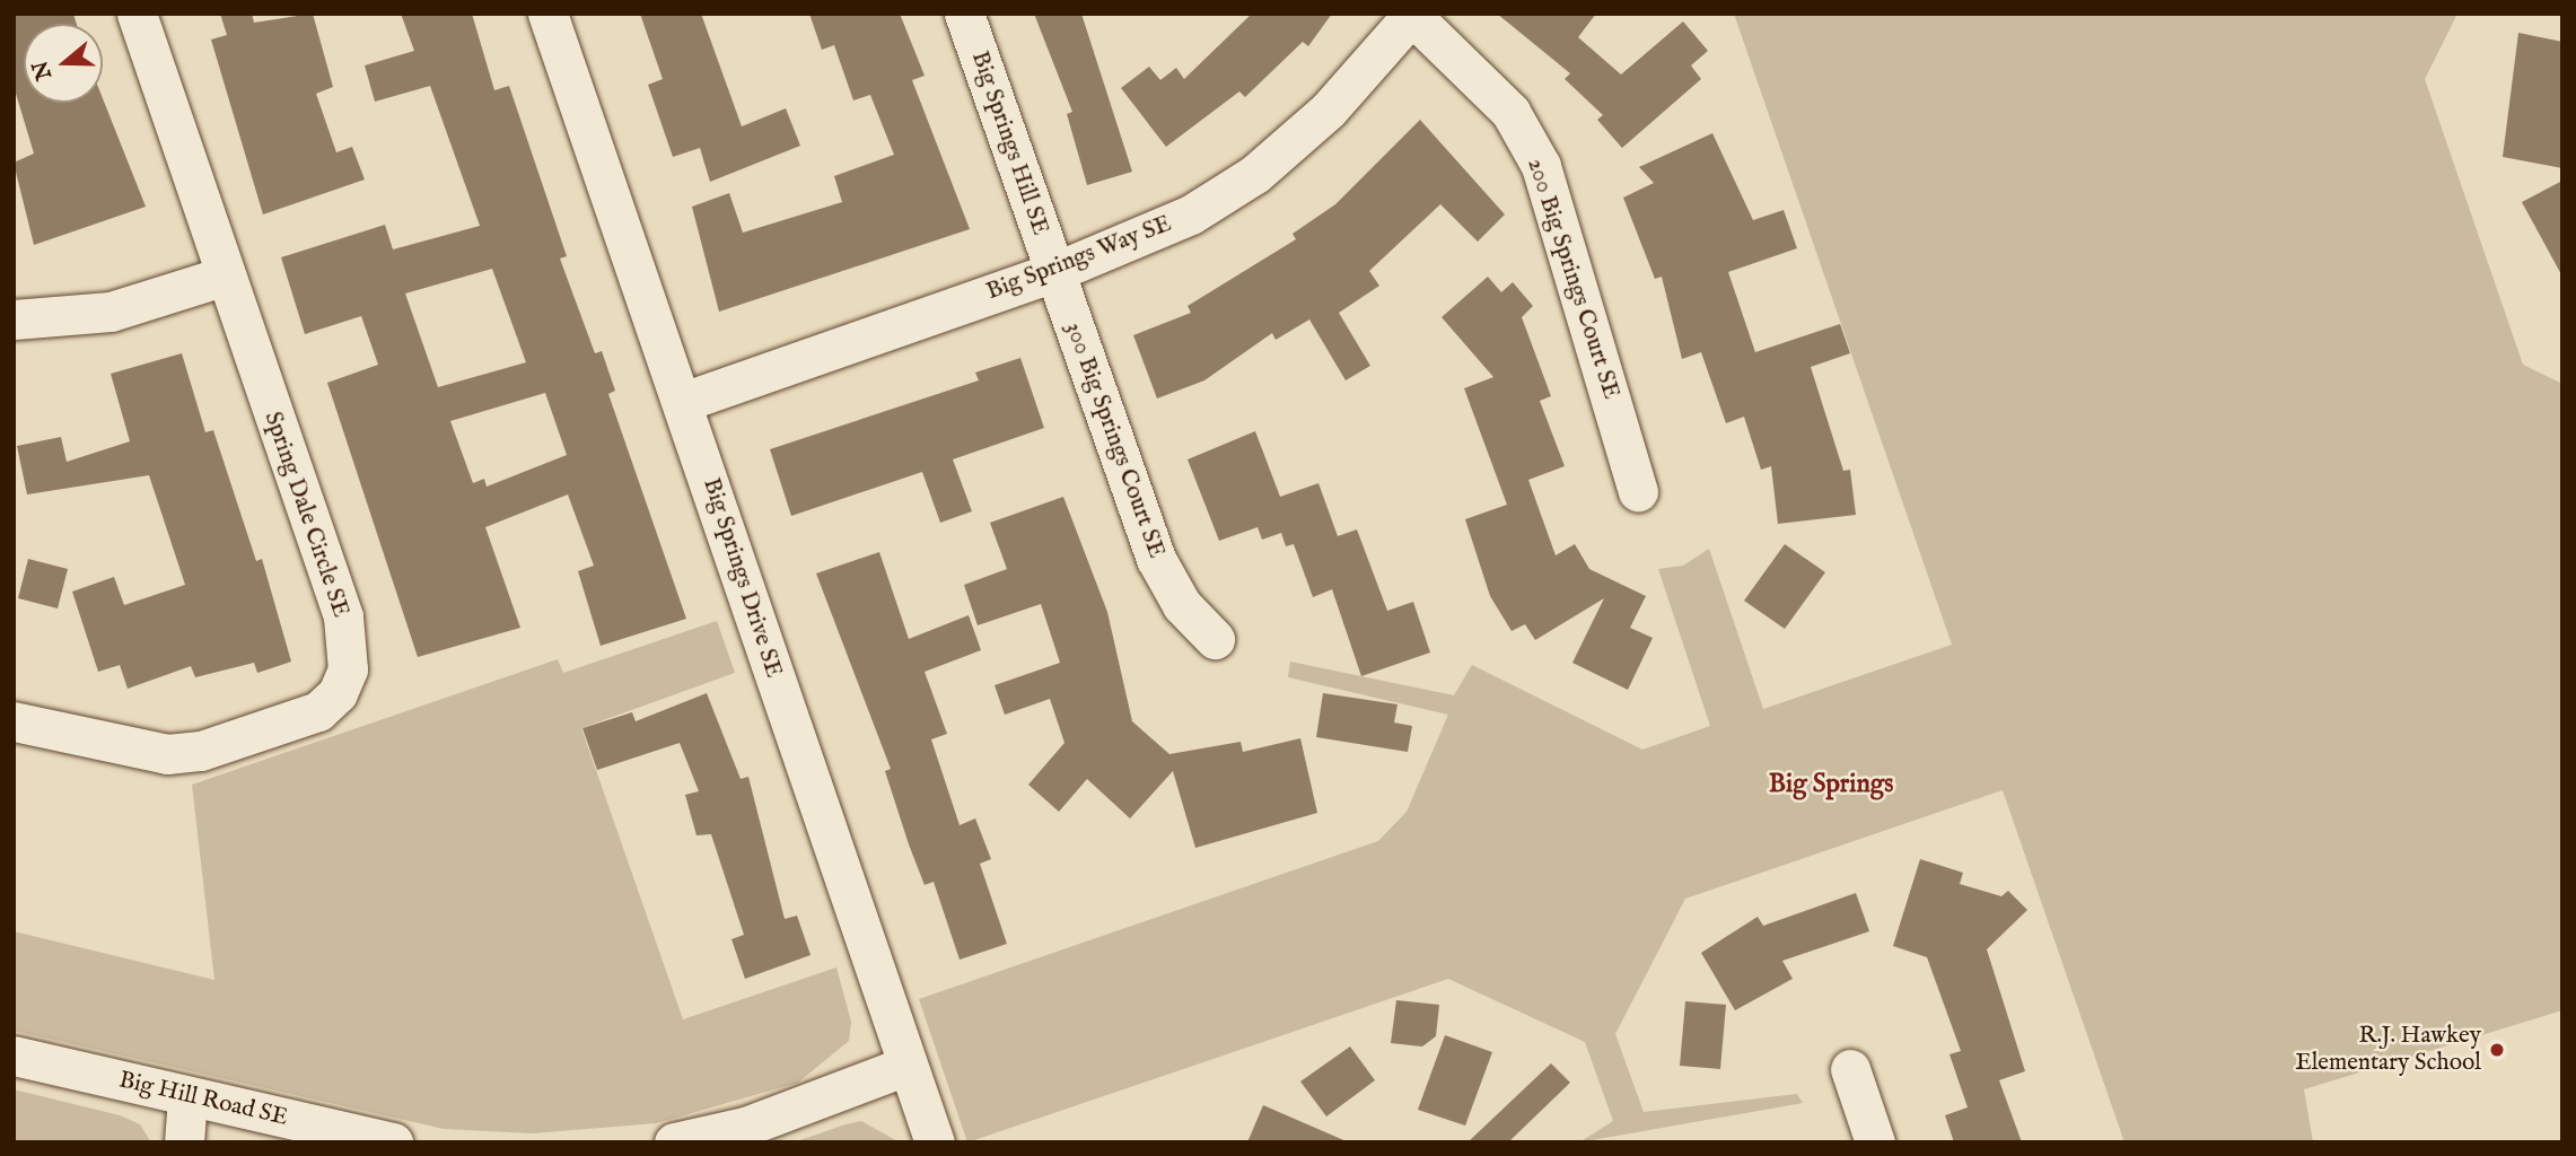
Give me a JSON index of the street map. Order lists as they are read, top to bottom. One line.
{"streets":{"street":["Big Springs Hill SE","Big Springs Way SE","200 Big Springs Court SE","300 Big Springs Court SE","Spring Dale Circle SE","Big Springs Drive SE","Big Hill Road SE"]},"crossings":[["Big Springs Hill SE","Big Springs Way SE"],["Big Springs Hill SE","300 Big Springs Court SE"],["Big Springs Way SE","200 Big Springs Court SE"],["Big Springs Way SE","300 Big Springs Court SE"],["Big Springs Way SE","Big Springs Drive SE"]],"districts":["Big Springs"],"places":["R.J. Hawkey Elementary School"],"north":"left"}
